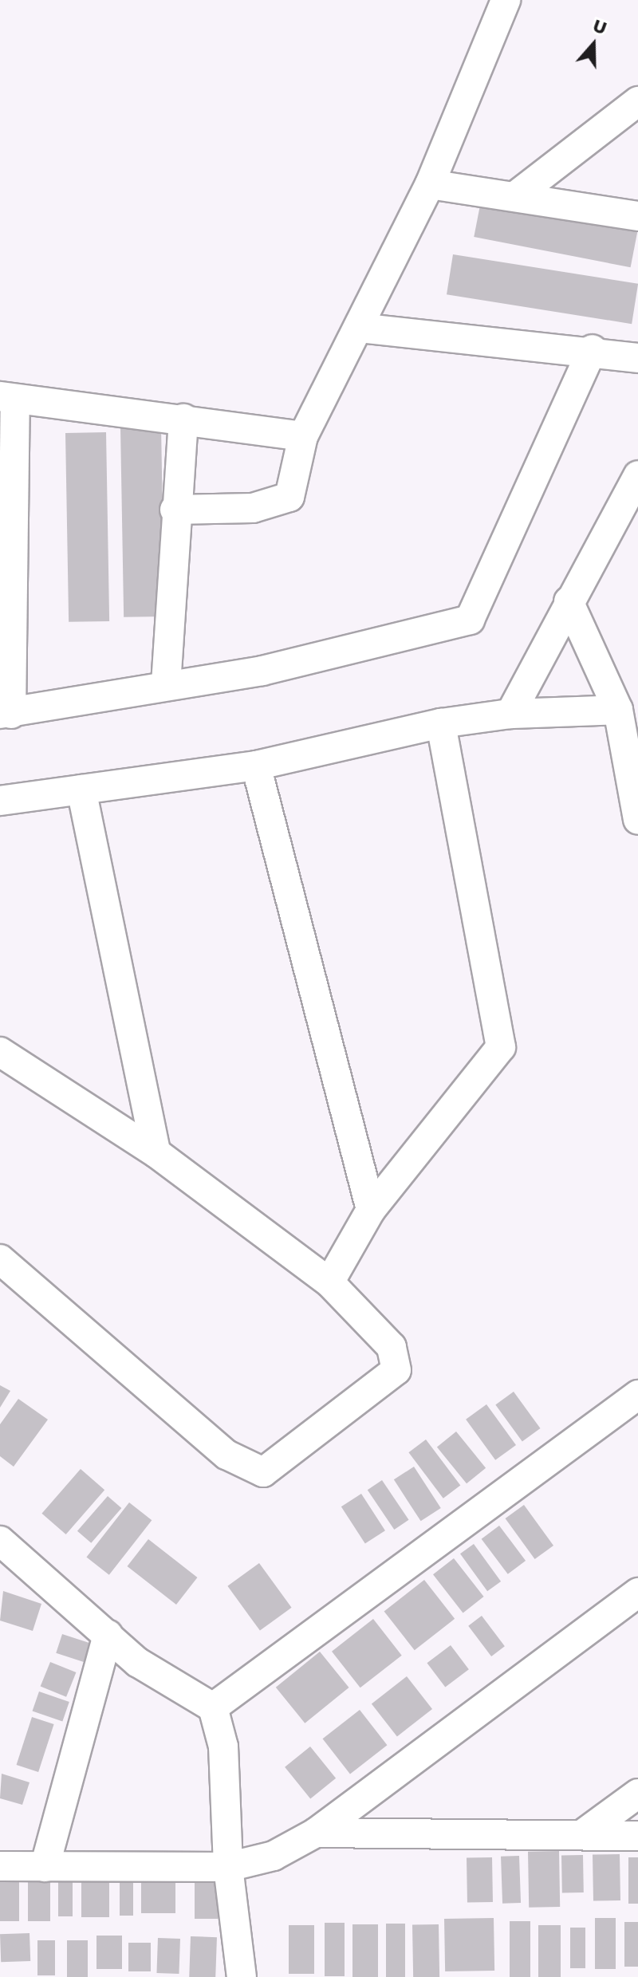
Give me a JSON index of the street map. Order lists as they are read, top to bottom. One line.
{"north":"top"}
